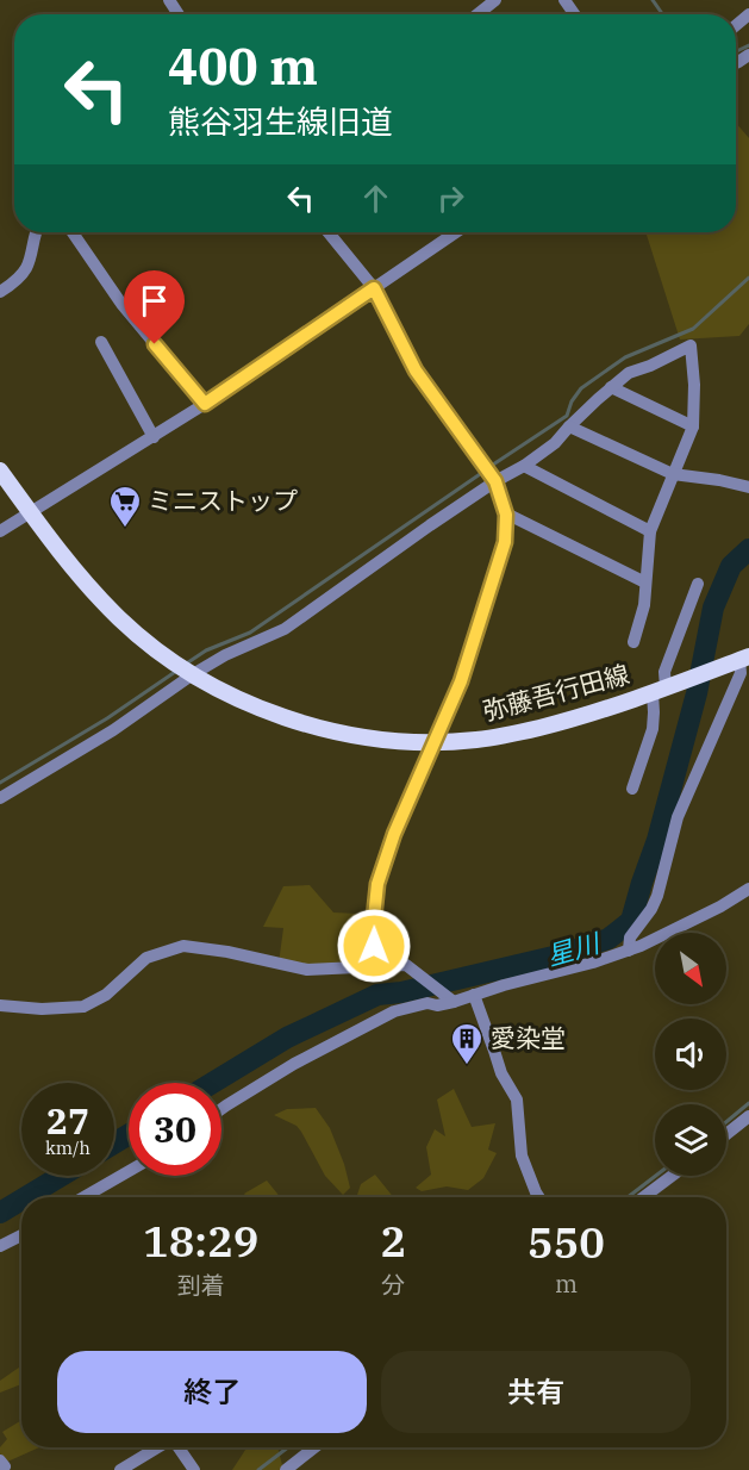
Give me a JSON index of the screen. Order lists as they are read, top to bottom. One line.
{"streets":{"main road":["弥藤吾行田線"]},"water":["星川"],"places":{"supermarket":["ミニストップ"],"building":["愛染堂"]},"north":"bottom right","page":{"turn":["400 m","熊谷羽生線旧道"],"speed":"27 km/h","limit":"30","eta":["18:29","到着","2","分","550","m"],"buttons":["終了","共有"]}}
